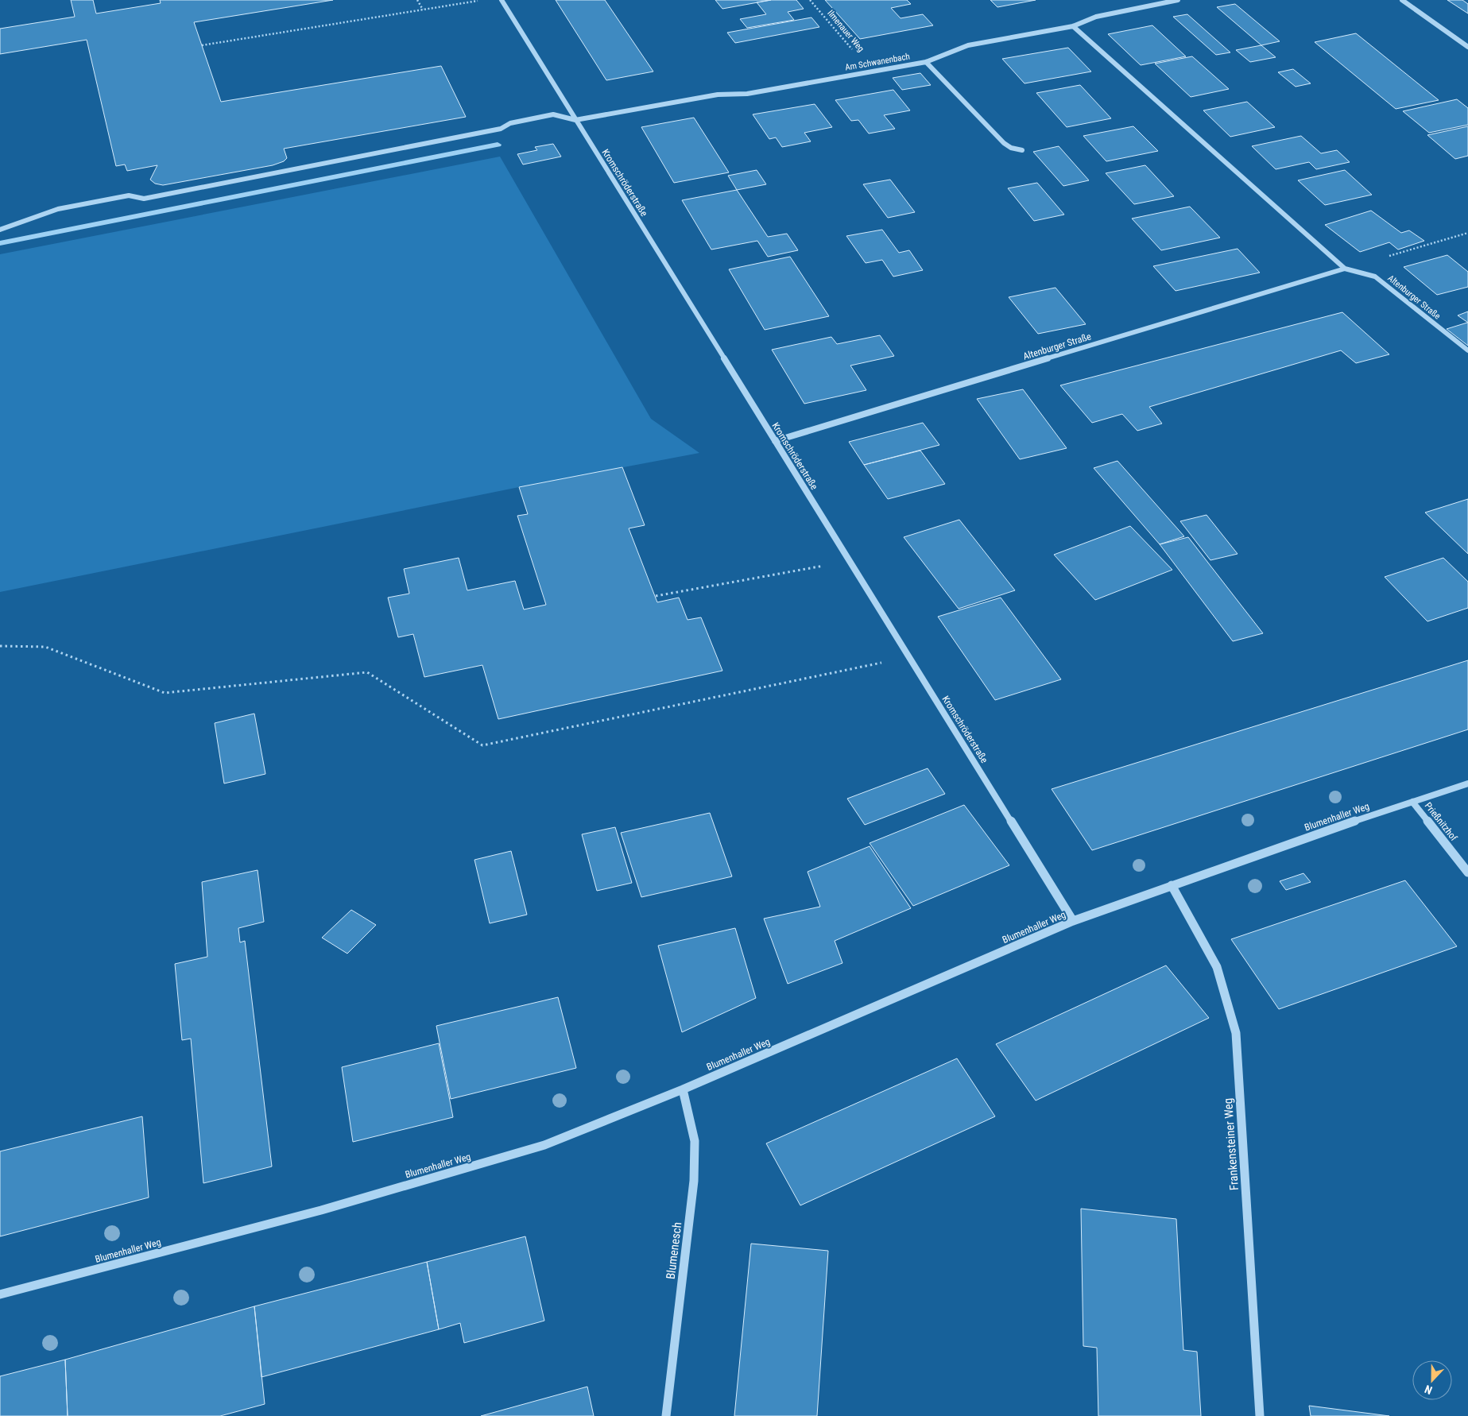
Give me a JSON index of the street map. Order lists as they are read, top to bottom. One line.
{"streets":{"street":["Am Schwanenbach","Kromschröderstraße","Altenburger Straße","Blumenhaller Weg","Prießnitzhof","Frankensteiner Weg","Blumenesch"],"path":["Ilmenauer Weg"]},"crossings":[["Ilmenauer Weg","Am Schwanenbach"],["Am Schwanenbach","Kromschröderstraße"],["Am Schwanenbach","Altenburger Straße"],["Kromschröderstraße","Altenburger Straße"],["Kromschröderstraße","Blumenhaller Weg"],["Blumenhaller Weg","Prießnitzhof"],["Blumenhaller Weg","Frankensteiner Weg"],["Blumenhaller Weg","Blumenesch"]],"north":"bottom"}
